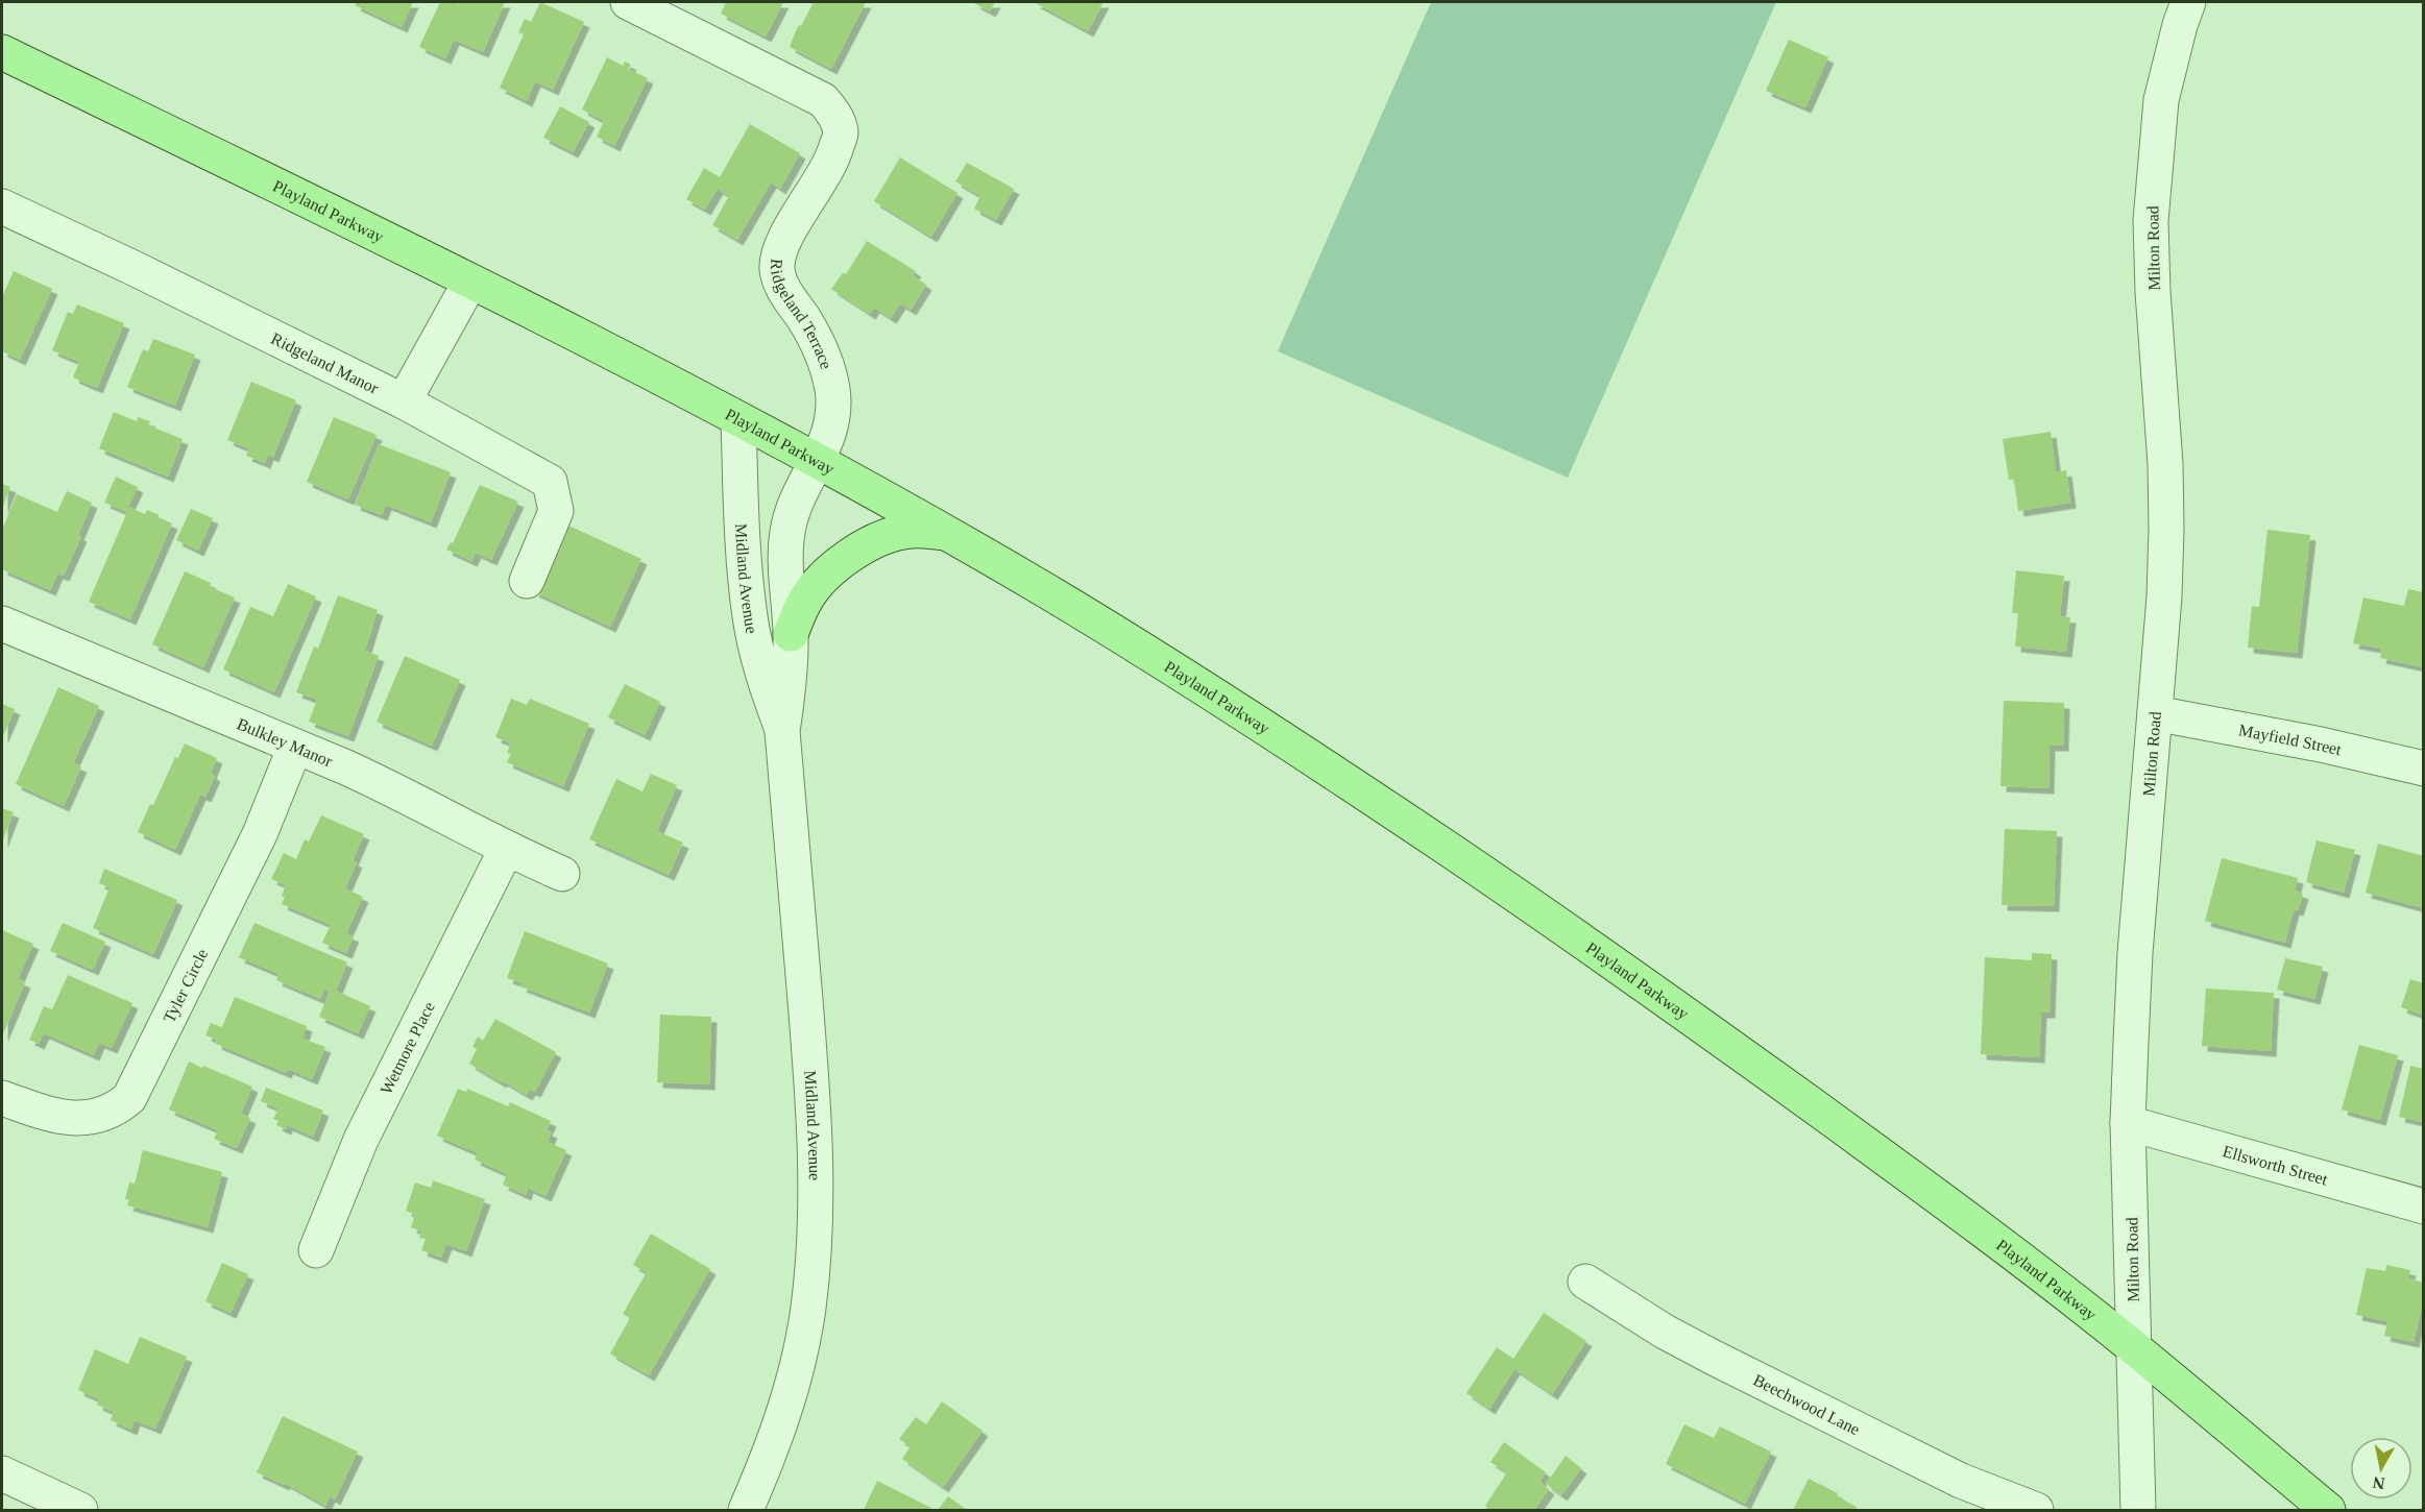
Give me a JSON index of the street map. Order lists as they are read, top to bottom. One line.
{"streets":{"main road":["Playland Parkway"],"street":["Milton Road","Ridgeland Terrace","Ridgeland Manor","Midland Avenue","Mayfield Street","Bulkley Manor","Tyler Circle","Wetmore Place","Ellsworth Street","Beechwood Lane"]},"crossings":[["Playland Parkway","Milton Road"],["Playland Parkway","Ridgeland Terrace"],["Playland Parkway","Midland Avenue"],["Milton Road","Mayfield Street"],["Milton Road","Ellsworth Street"],["Ridgeland Terrace","Midland Avenue"],["Bulkley Manor","Tyler Circle"],["Bulkley Manor","Wetmore Place"]],"north":"bottom"}
